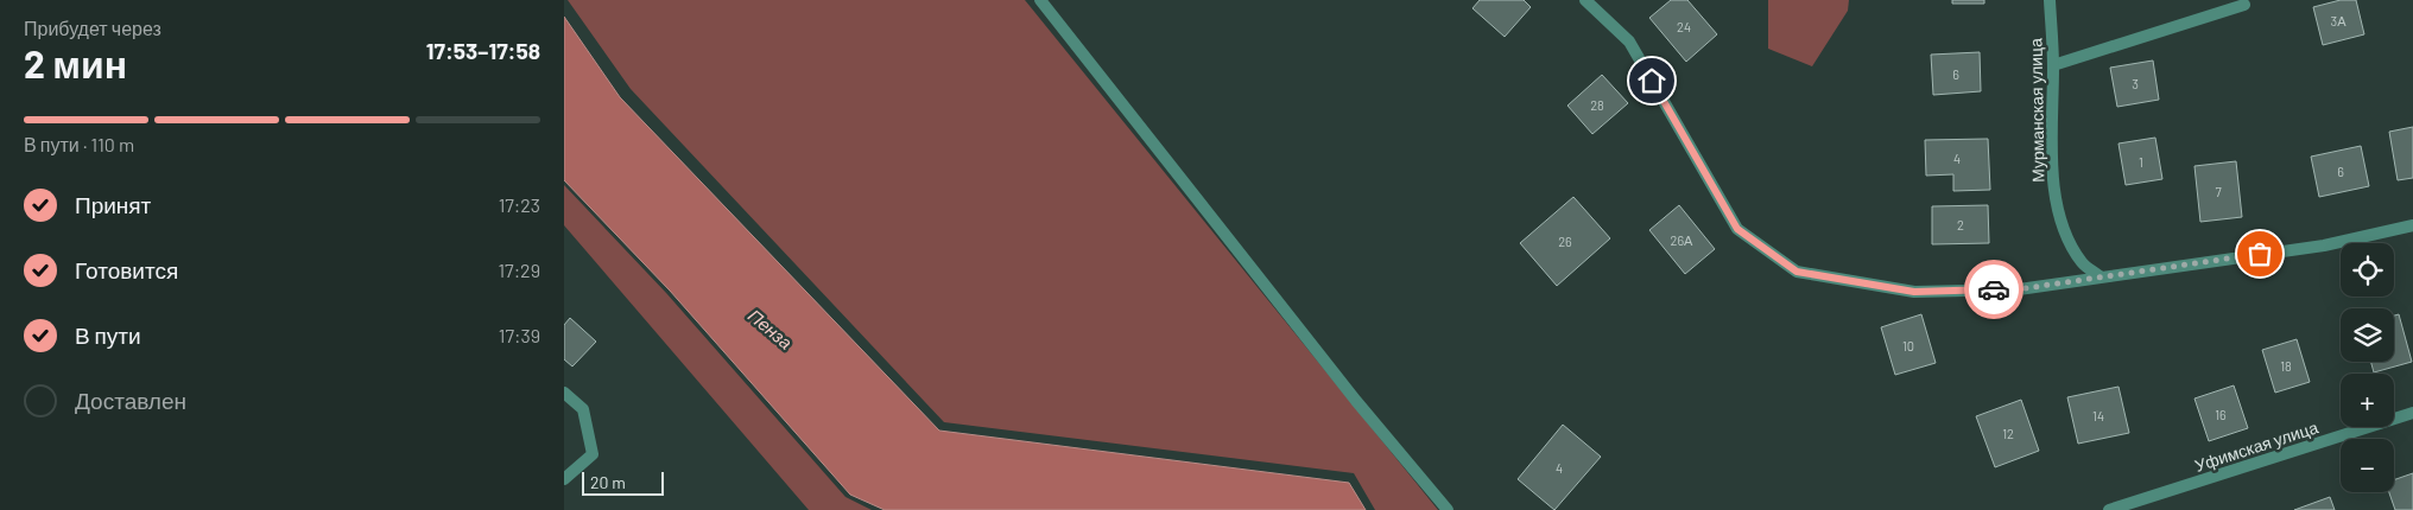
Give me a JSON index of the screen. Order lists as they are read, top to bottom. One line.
{"streets":{"street":["Мурманская улица","Уфимская улица"]},"water":["Пенза"],"house_numbers":["3А","24","6","3","28","4","1","6","7","2","26А","26","10","18","16","14","12","4"],"scale_bar":"20 m","page":{"heading":["2 мин","Прибудет через","17:53–17:58"],"bar":"В пути · 110 m","list":[["Принят","17:23"],["Готовится","17:29"],["В пути","17:39"],"Доставлен"],"map_buttons":["+","−"],"scale":"20 m"}}
